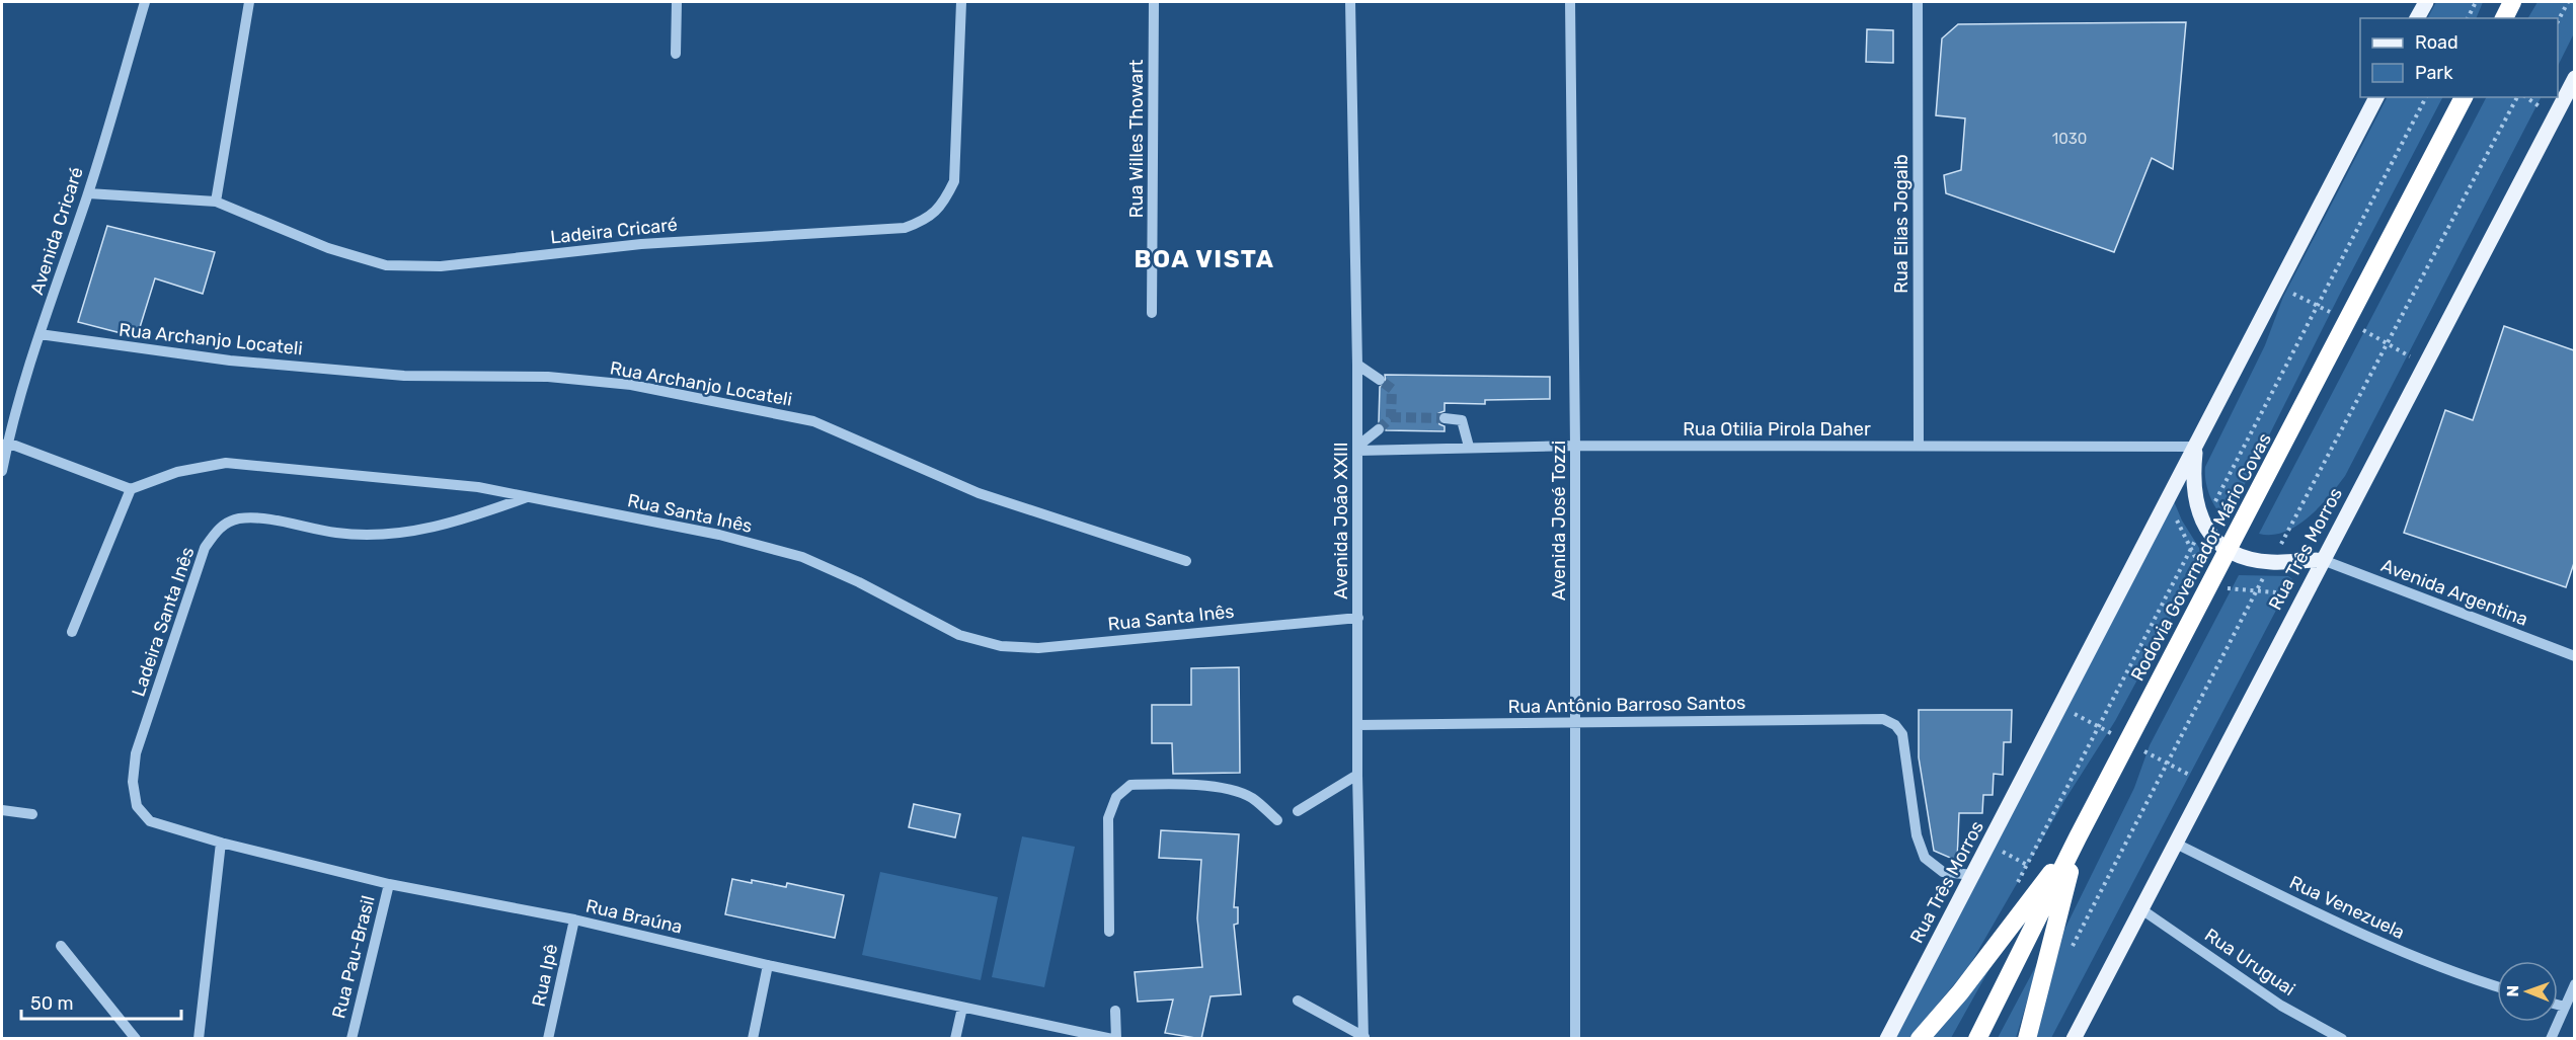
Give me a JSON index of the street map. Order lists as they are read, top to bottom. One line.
{"streets":{"highway":["Rodovia Governador Mário Covas"],"main road":["Rua Três Morros"],"street":["Rua Willes Thowart","Rua Elias Jogaib","Avenida Cricaré","Ladeira Cricaré","Rua Archanjo Locateli","Rua Otilia Pirola Daher","Rua Santa Inês","Avenida João XXIII","Avenida José Tozzi","Avenida Argentina","Ladeira Santa Inês","Rua Antônio Barroso Santos","Rua Venezuela","Rua Braúna","Rua Pau-Brasil","Rua Uruguai","Rua Ipê"]},"crossings":[["Rua Elias Jogaib","Rua Otilia Pirola Daher"],["Avenida Cricaré","Ladeira Cricaré"],["Avenida Cricaré","Rua Archanjo Locateli"],["Rua Otilia Pirola Daher","Avenida João XXIII"],["Rua Otilia Pirola Daher","Avenida José Tozzi"],["Rua Otilia Pirola Daher","Rua Três Morros"],["Rua Santa Inês","Avenida João XXIII"],["Rua Santa Inês","Ladeira Santa Inês"],["Avenida João XXIII","Rua Antônio Barroso Santos"],["Avenida José Tozzi","Rua Antônio Barroso Santos"],["Rua Três Morros","Avenida Argentina"],["Rua Três Morros","Rua Antônio Barroso Santos"],["Rua Três Morros","Rua Venezuela"],["Rua Três Morros","Rua Uruguai"],["Ladeira Santa Inês","Rua Braúna"],["Rua Braúna","Rua Pau-Brasil"],["Rua Braúna","Rua Ipê"]],"districts":["BOA VISTA"],"house_numbers":["1030"],"legend":["Road","Park"],"scale_bar":"50 m","north":"left"}
